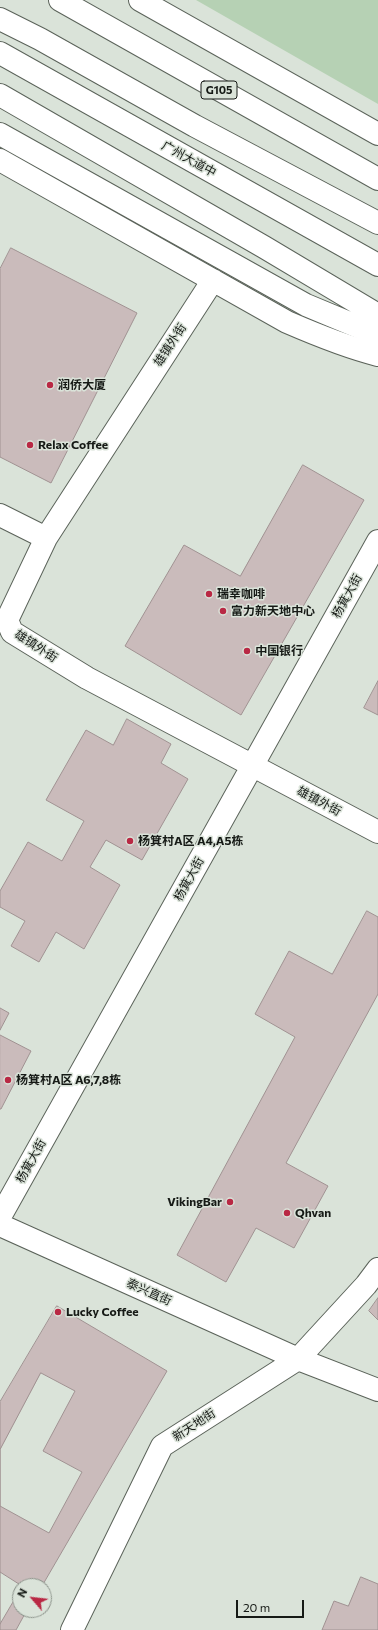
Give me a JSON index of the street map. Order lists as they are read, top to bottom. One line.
{"streets":{"main road":["G105","广州大道中","雄镇外街","杨箕大街","泰兴直街","新天地街"]},"crossings":[["雄镇外街","杨箕大街"],["泰兴直街","新天地街"]],"places":["润侨大厦","Relax Coffee","瑞幸咖啡","富力新天地中心","中国银行","杨箕村A区 A4,A5栋","杨箕村A区 A6,7,8栋","VikingBar","Qhvan","Lucky Coffee"],"scale_bar":"20 m","north":"top left"}
